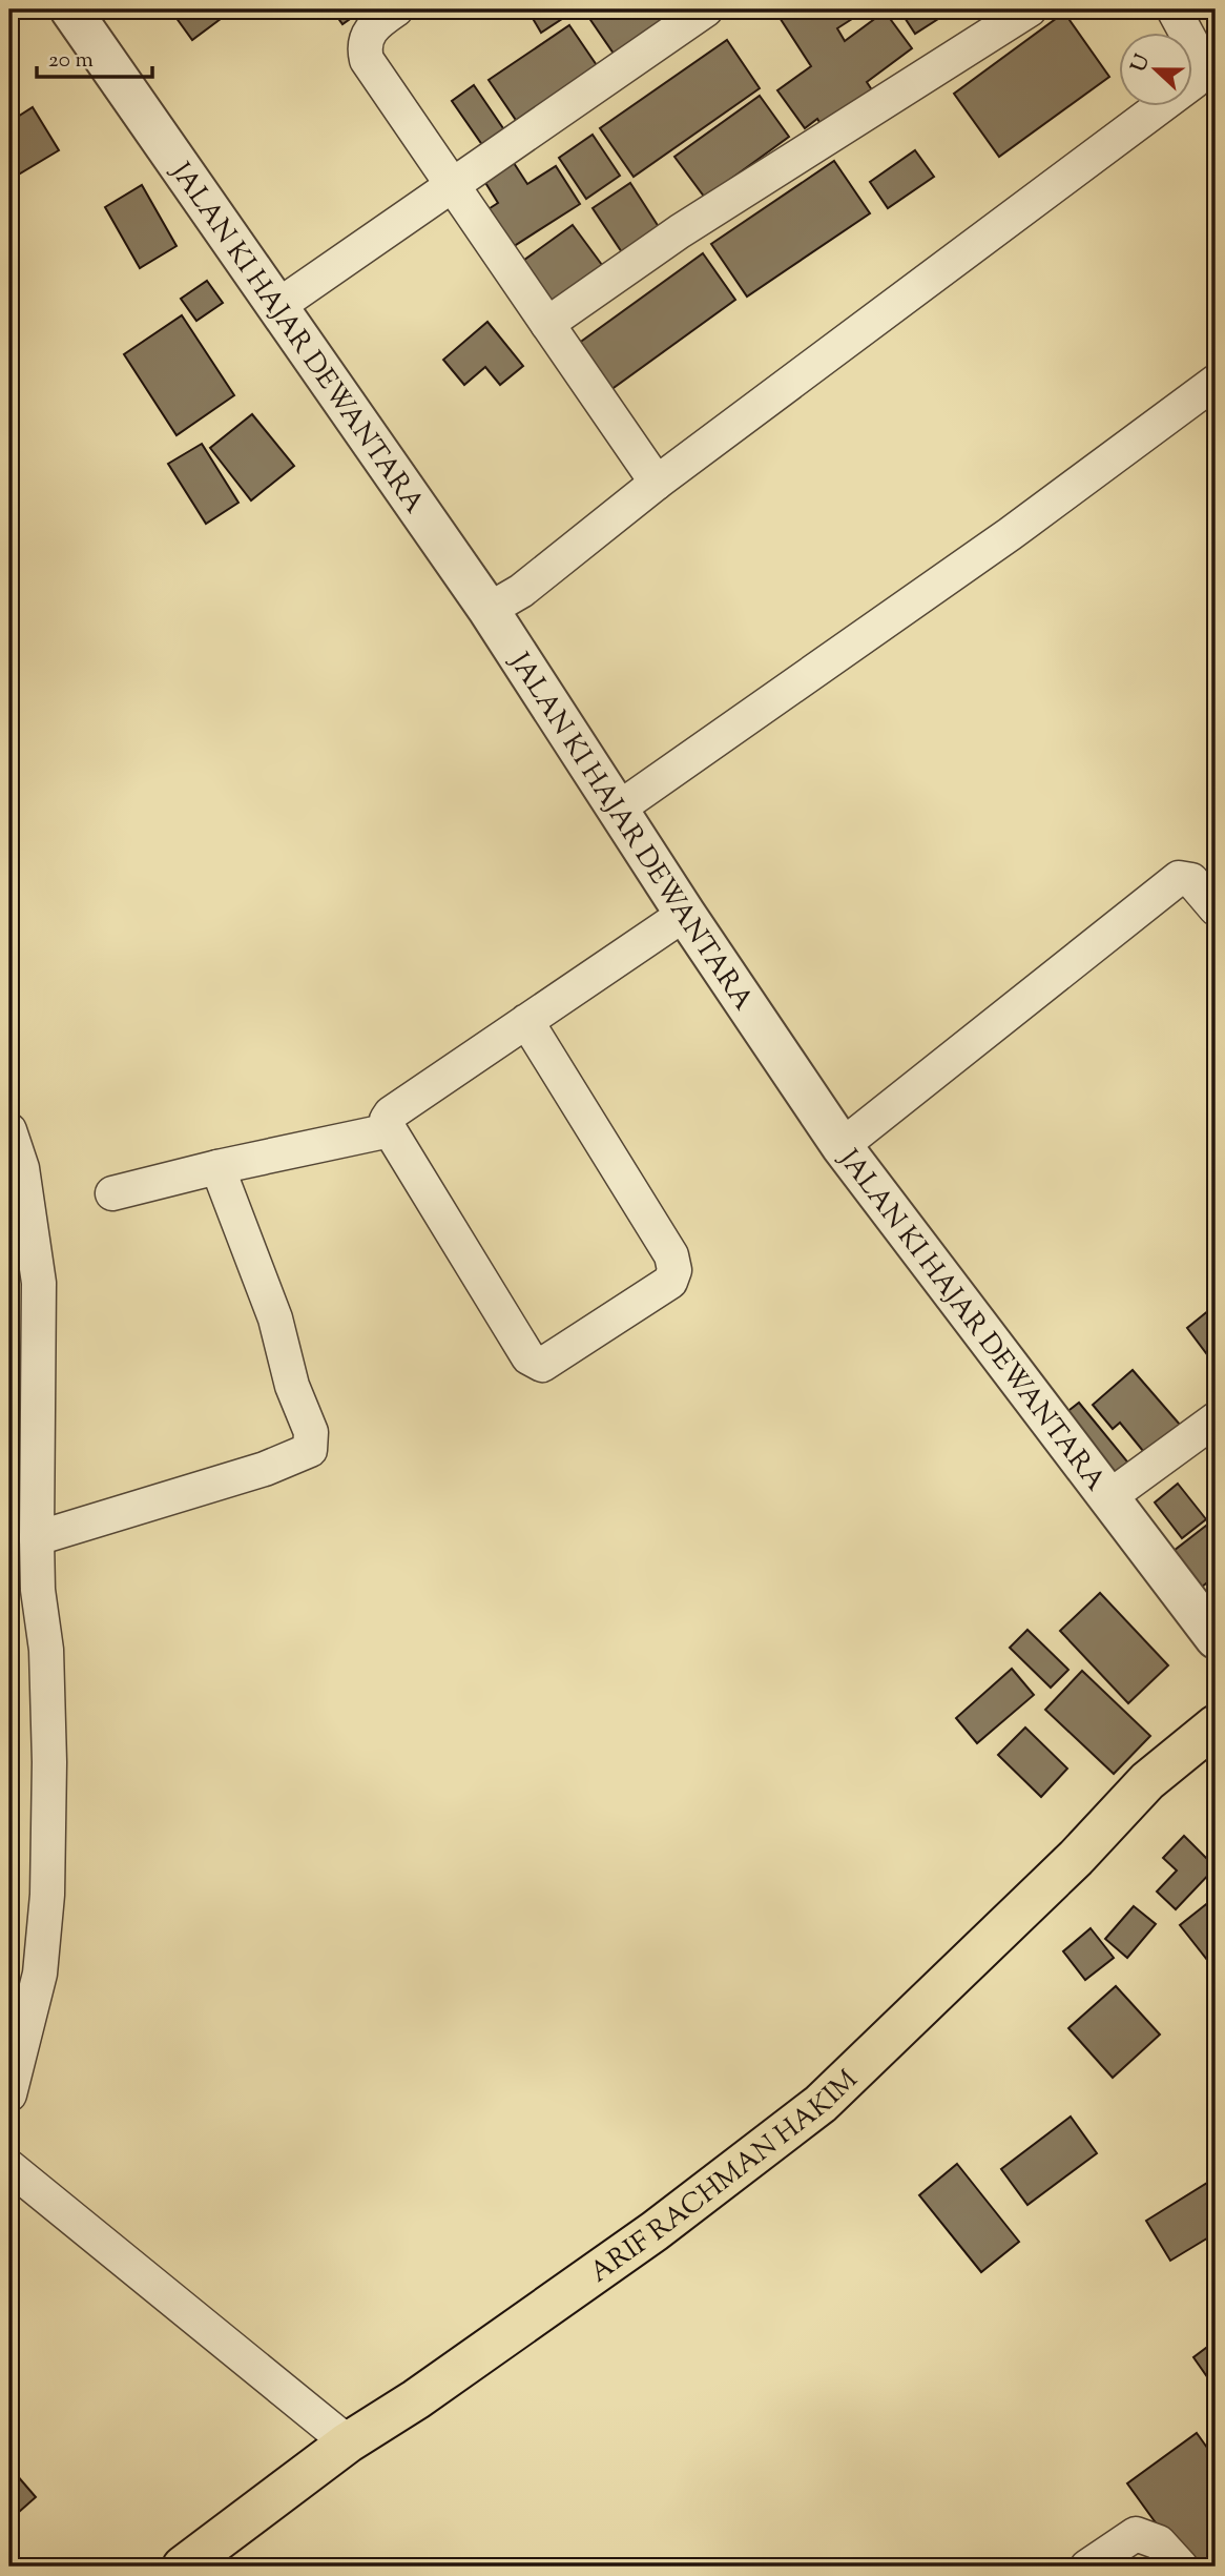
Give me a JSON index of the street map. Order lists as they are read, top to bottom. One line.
{"streets":{"main road":["ARIF RACHMAN HAKIM"],"street":["JALAN KI HAJAR DEWANTARA"]},"scale_bar":"20 m","north":"left"}
